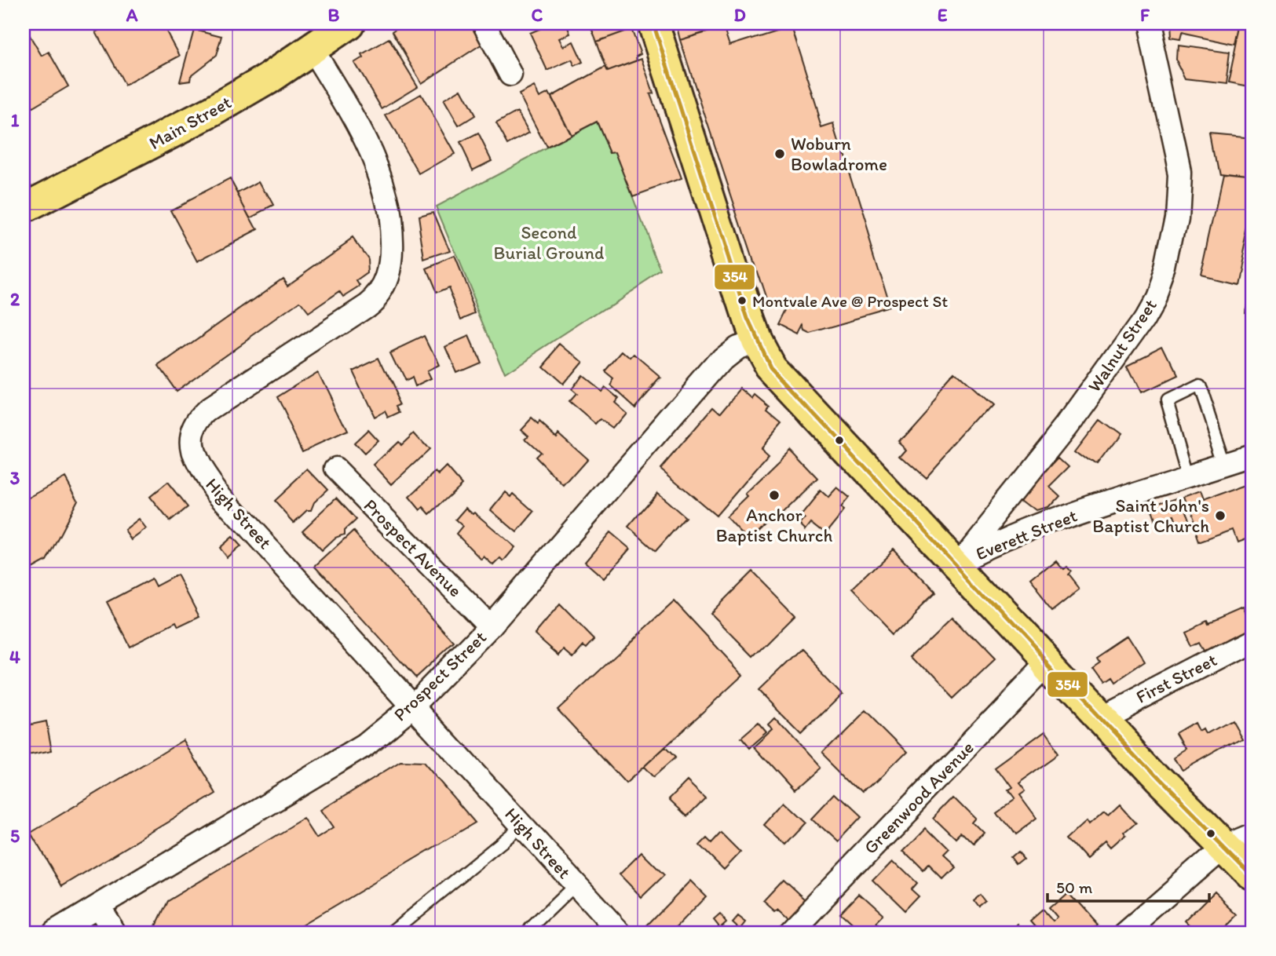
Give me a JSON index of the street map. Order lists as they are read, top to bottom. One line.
{"streets":{"main road":["Main Street"],"street":["Walnut Street","High Street","Everett Street","Prospect Avenue","Prospect Street","First Street","Greenwood Avenue"]},"crossings":[["Main Street","High Street"],["Walnut Street","Everett Street"],["High Street","Prospect Street"],["Prospect Avenue","Prospect Street"]],"parks":["Second Burial Ground"],"places":["Woburn Bowladrome","Montvale Ave @ Prospect St","Anchor Baptist Church","Saint John's Baptist Church"],"lines":["transit line 354"],"scale_bar":"50 m","grid":{"columns":["A","B","C","D","E","F"],"rows":["1","2","3","4","5"]}}
